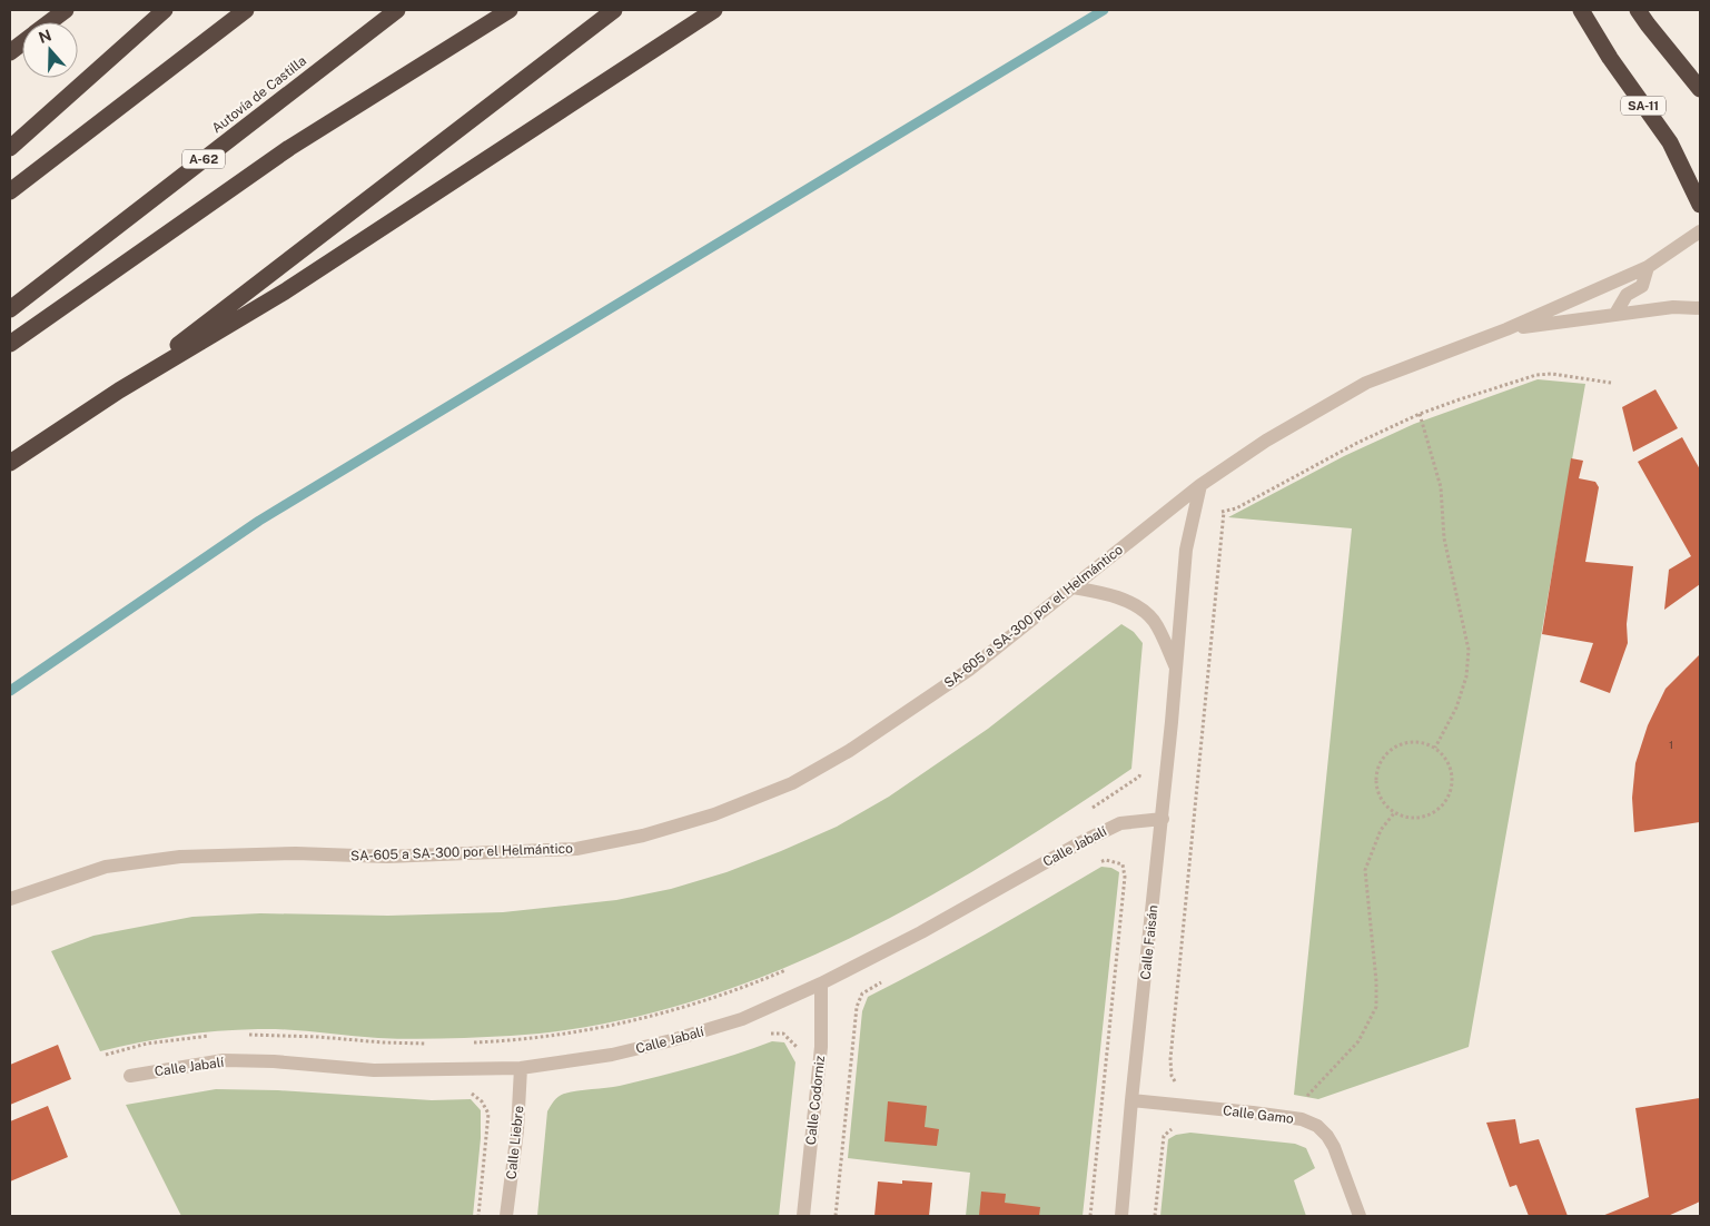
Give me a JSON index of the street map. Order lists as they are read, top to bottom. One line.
{"streets":{"highway":["Autovía de Castilla","SA-11","A-62"],"street":["SA-605 a SA-300 por el Helmántico","Calle Jabalí","Calle Faisán","Calle Codorniz","Calle Gamo","Calle Liebre"]},"crossings":[["SA-605 a SA-300 por el Helmántico","Calle Faisán"],["Calle Jabalí","Calle Faisán"],["Calle Jabalí","Calle Codorniz"],["Calle Jabalí","Calle Liebre"],["Calle Faisán","Calle Gamo"]],"house_numbers":["1"],"north":"top"}
